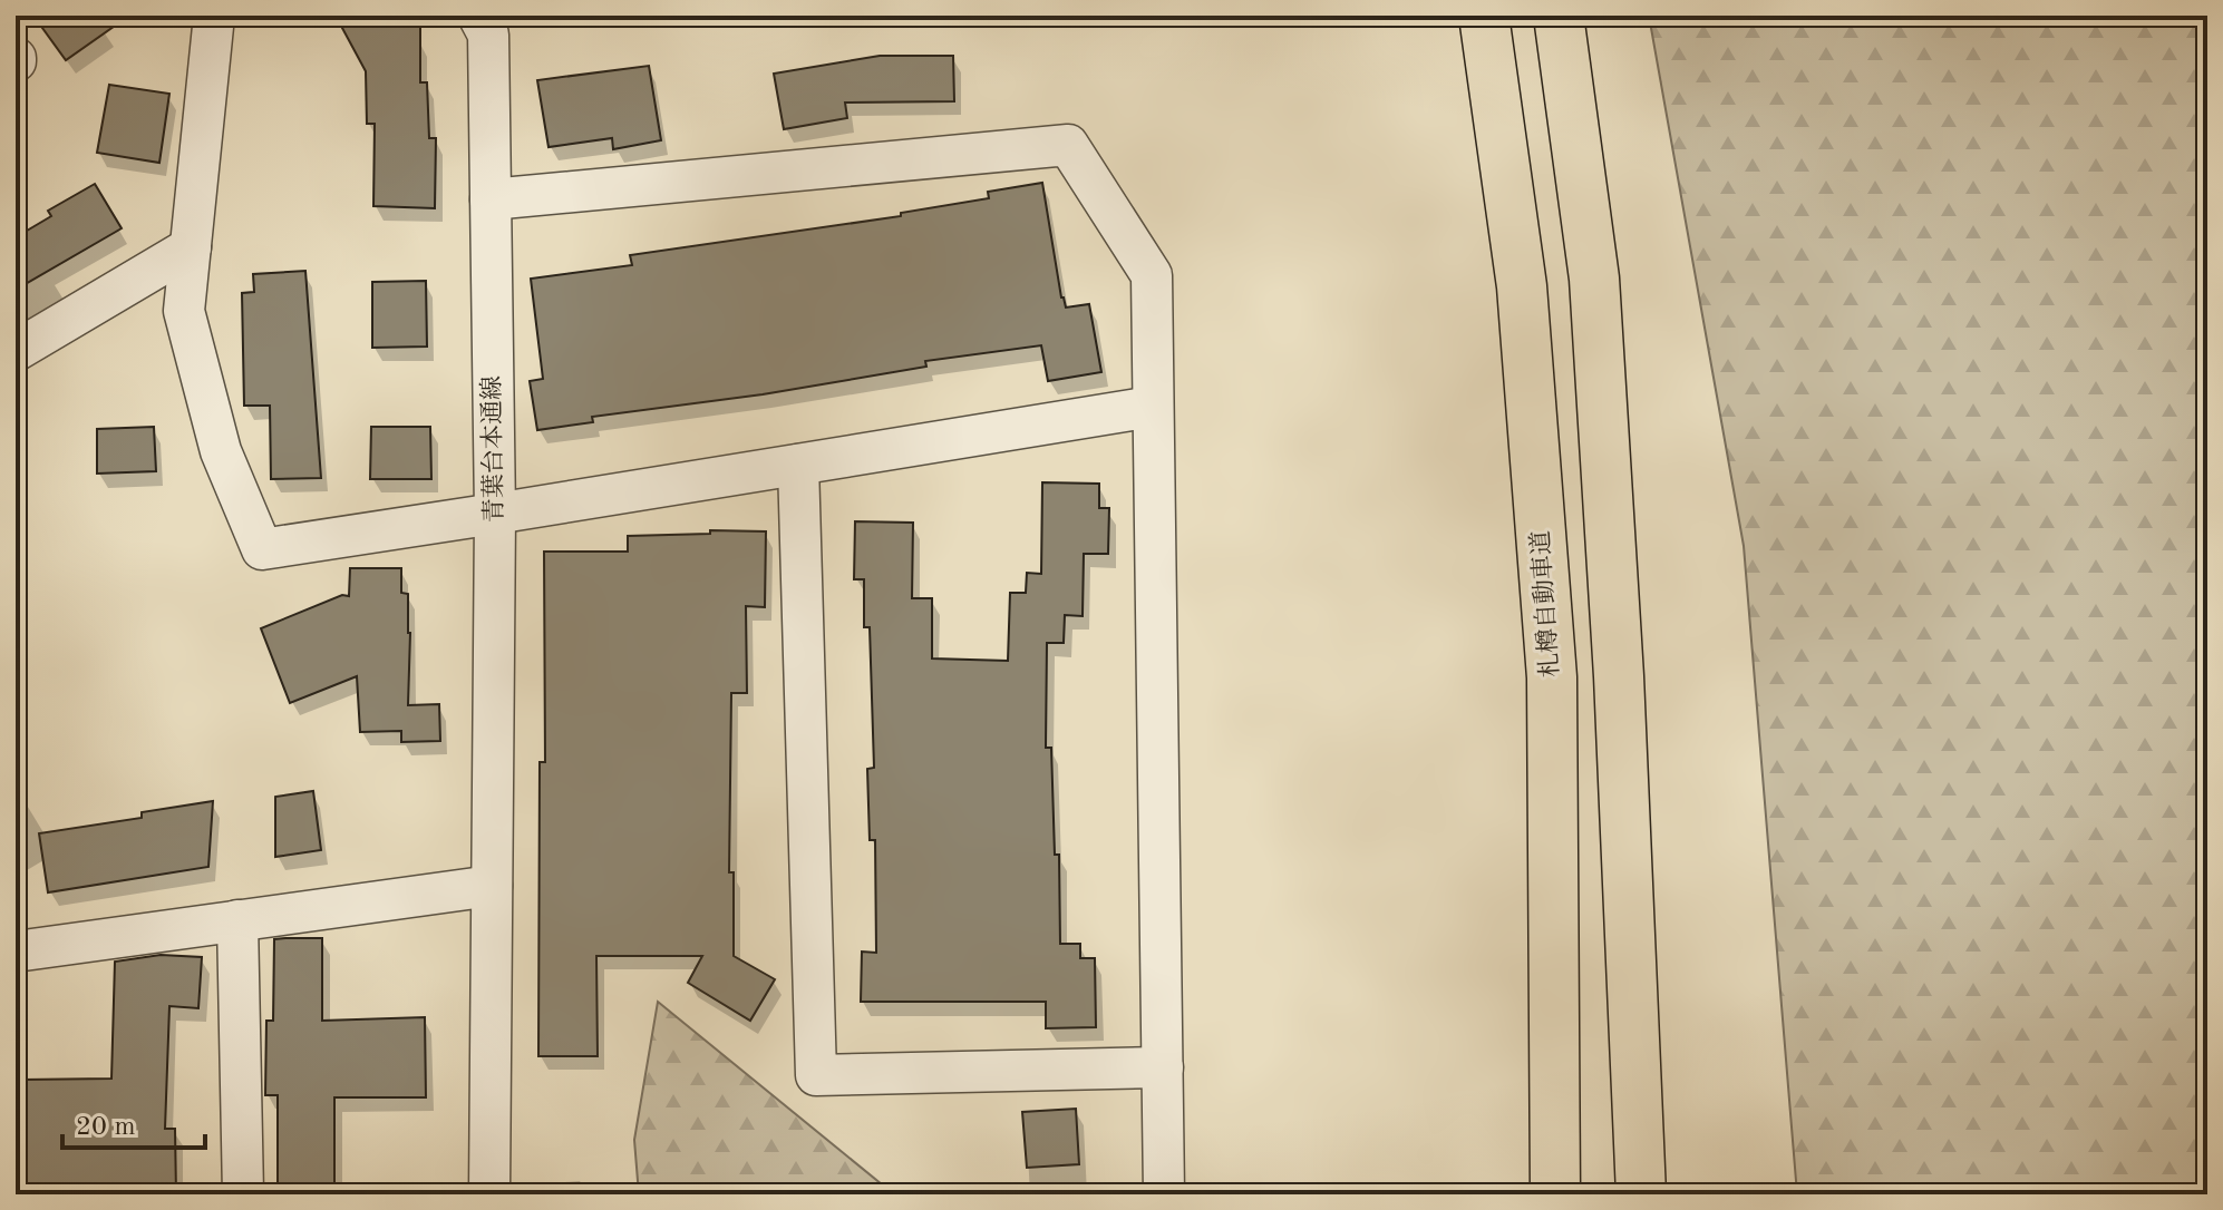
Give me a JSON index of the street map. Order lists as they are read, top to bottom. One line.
{"streets":{"highway":["札樽自動車道"],"street":["青葉台本通線"]},"scale_bar":"20 m"}
